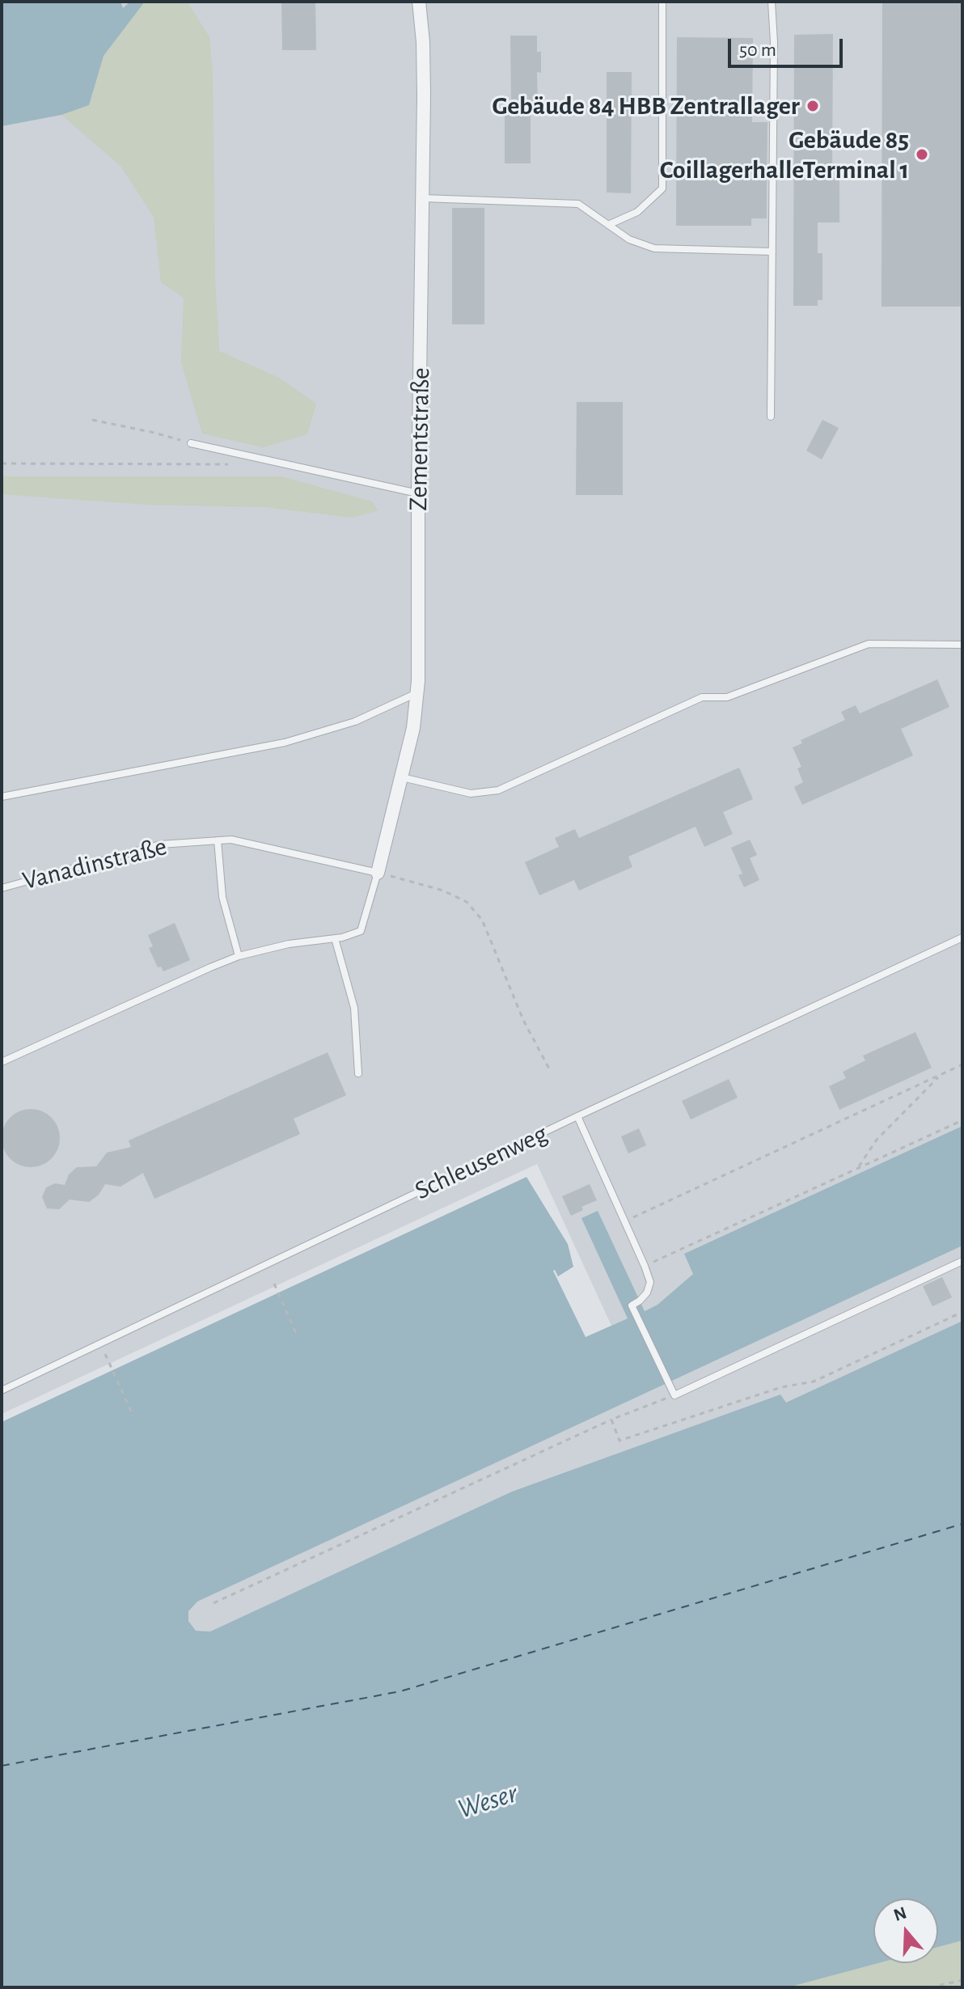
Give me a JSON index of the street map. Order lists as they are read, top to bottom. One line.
{"streets":{"street":["Zementstraße"],"lane":["Vanadinstraße","Schleusenweg"]},"crossings":[["Zementstraße","Vanadinstraße"]],"water":["Weser"],"places":["Gebäude 84 HBB Zentrallager","Gebäude 85 CoillagerhalleTerminal 1"],"scale_bar":"50 m","north":"top"}
